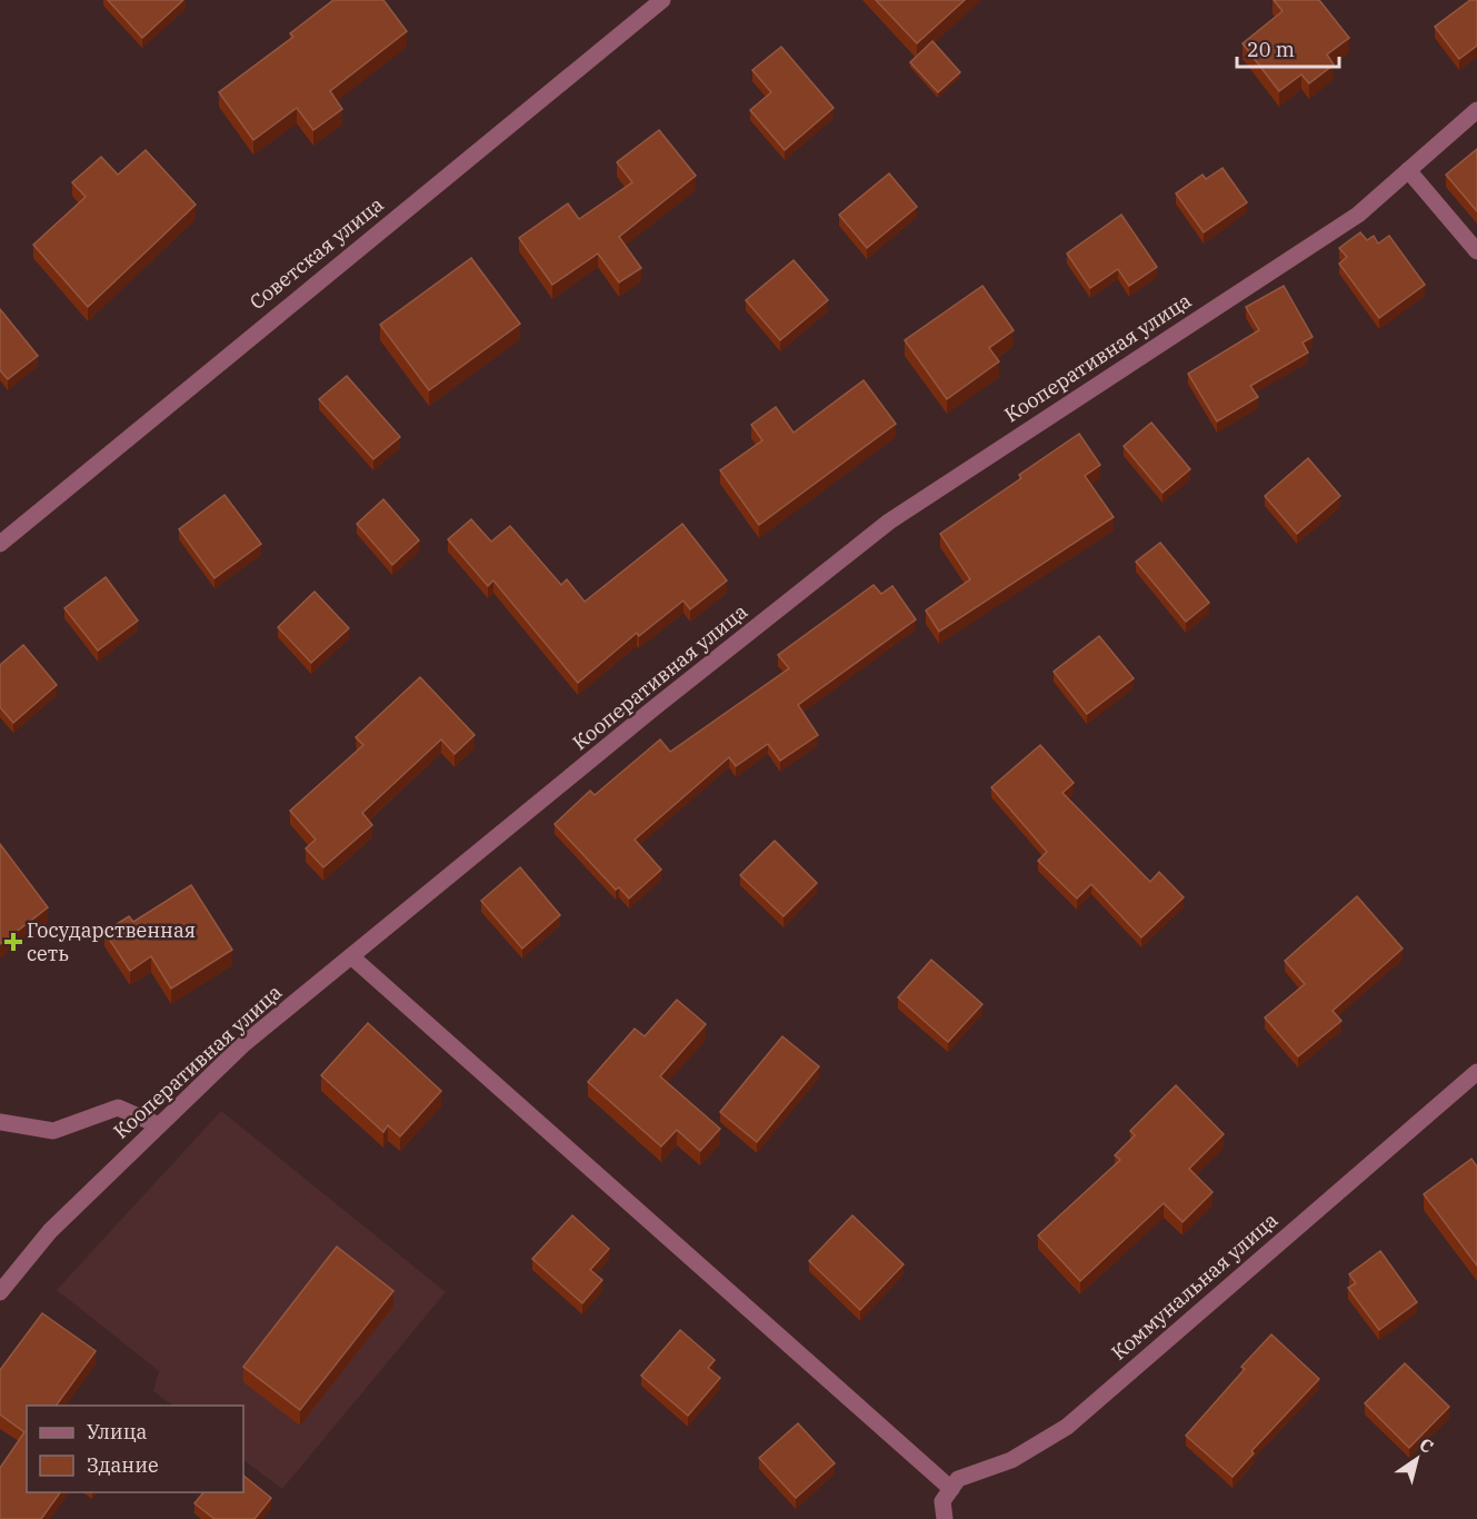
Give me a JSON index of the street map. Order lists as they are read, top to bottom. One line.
{"streets":{"street":["Советская улица","Кооперативная улица","Коммунальная улица"]},"places":{"health":["Государственная сеть"]},"legend":["Улица","Здание"],"scale_bar":"20 m","north":"top right"}
